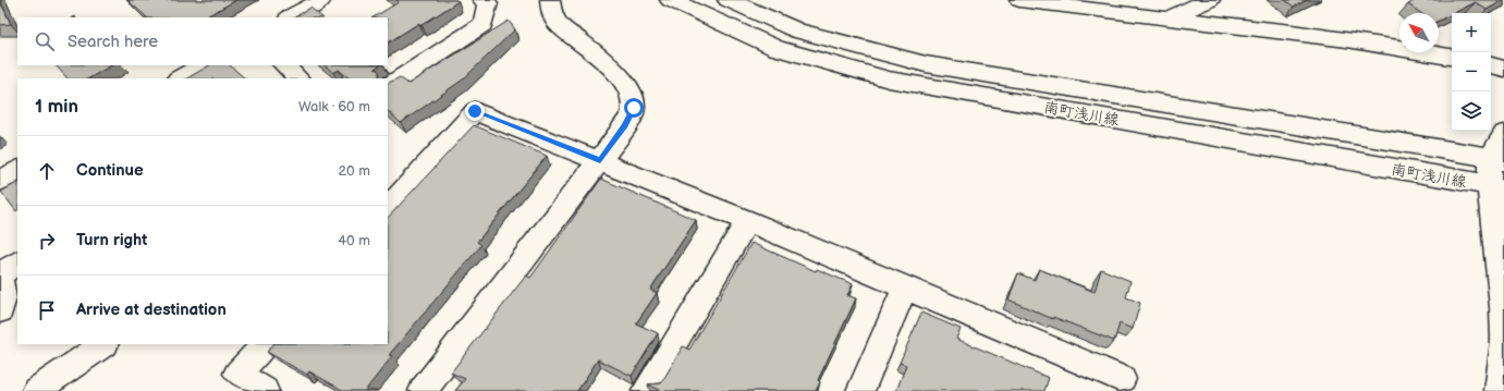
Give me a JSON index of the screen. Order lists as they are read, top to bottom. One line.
{"streets":{"street":["南町浅川線"]},"north":"top left","page":{"map_buttons":["+","−"],"search":"Search here","heading":["1 min","Walk · 60 m"],"list":[["Continue","20 m"],["Turn right","40 m"],"Arrive at destination"]}}
